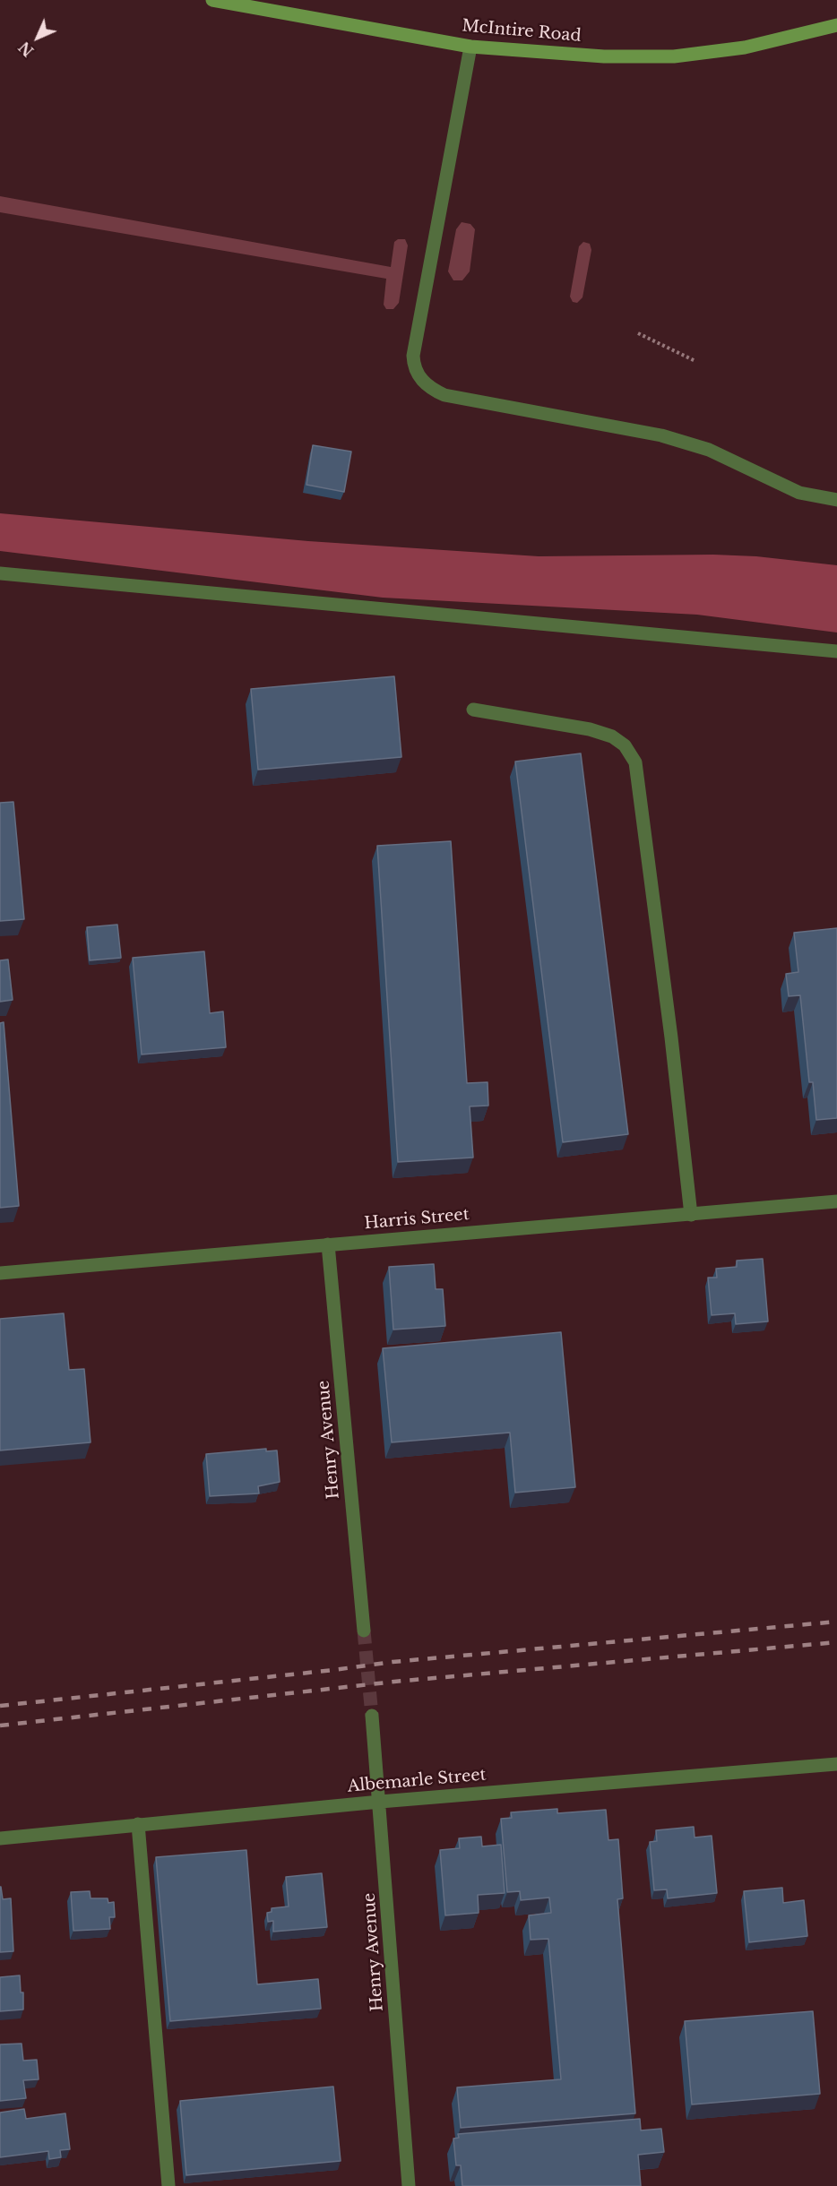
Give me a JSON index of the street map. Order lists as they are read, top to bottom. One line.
{"streets":{"main road":["McIntire Road"],"street":["Harris Street","Henry Avenue","Albemarle Street"]},"crossings":[["Harris Street","Henry Avenue"],["Henry Avenue","Albemarle Street"]],"north":"bottom left"}
